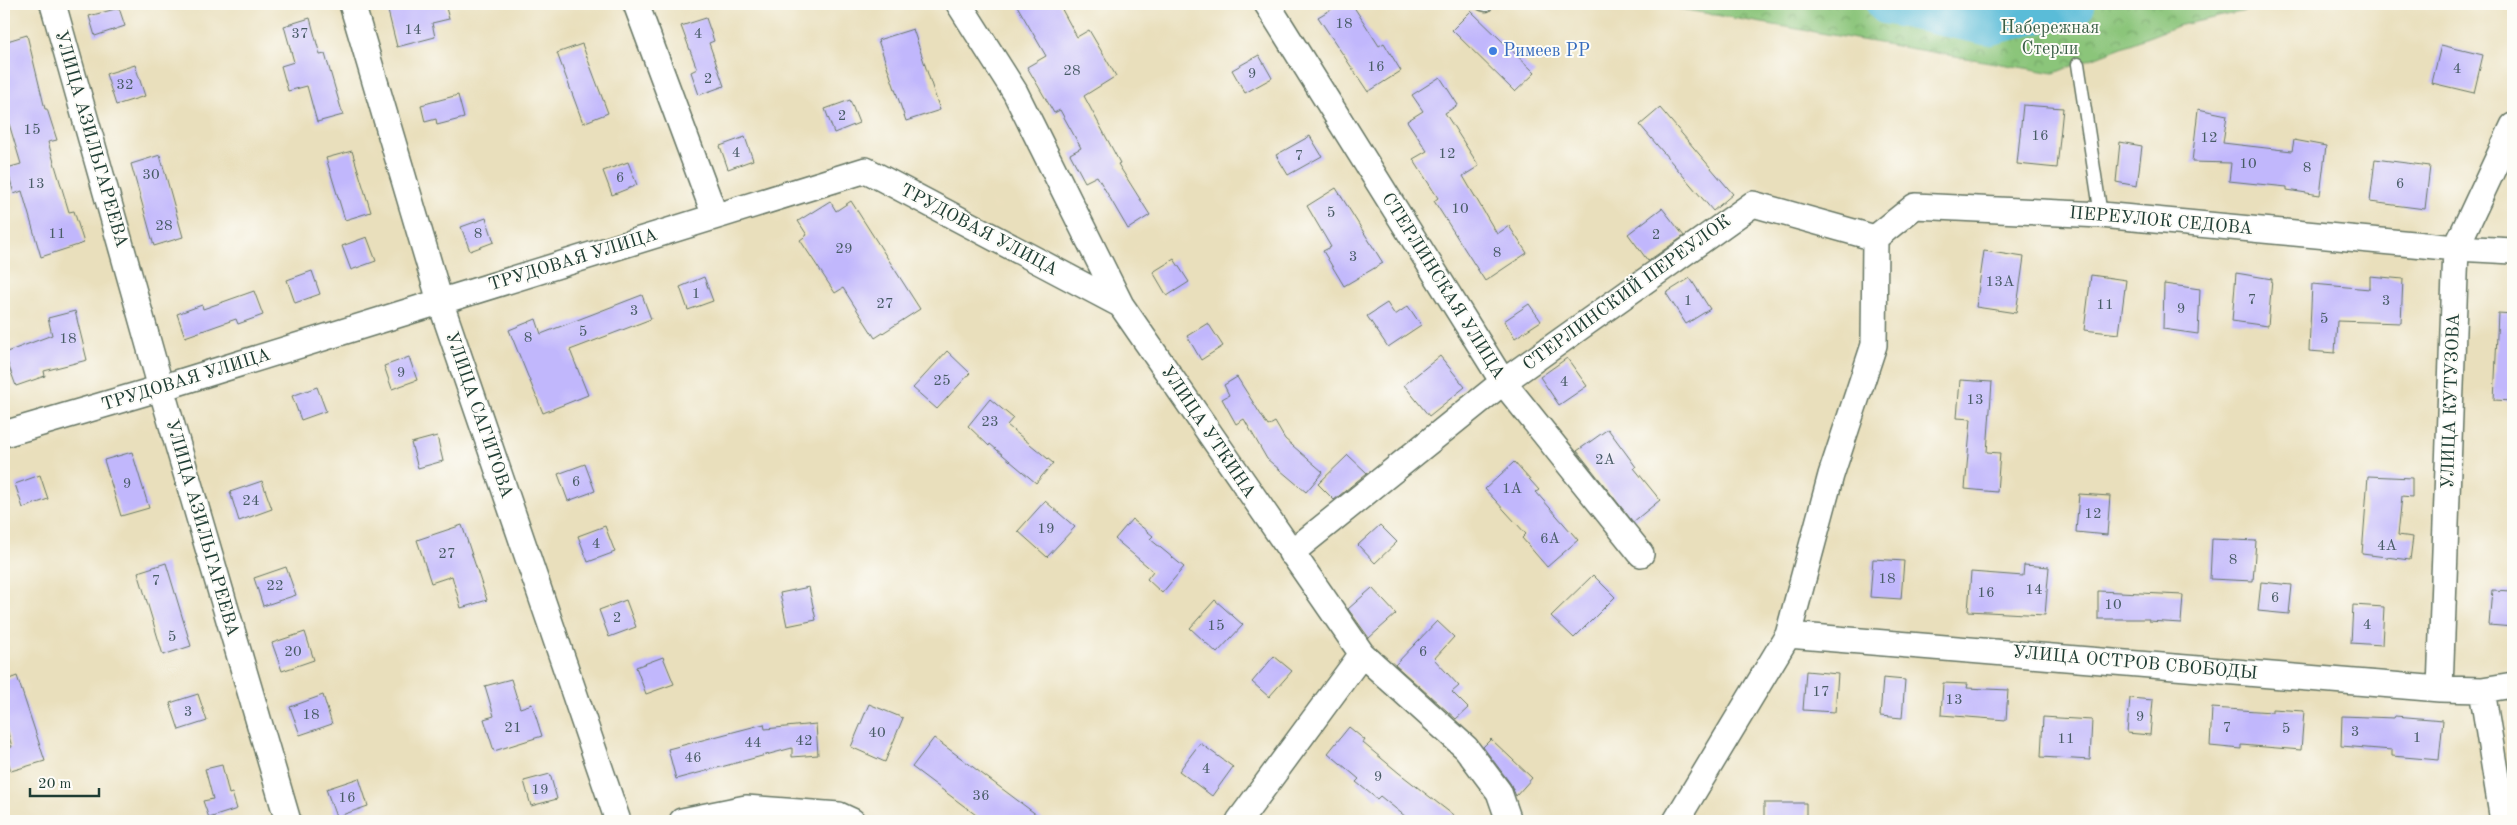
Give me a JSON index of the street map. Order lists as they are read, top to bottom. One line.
{"streets":{"street":["УЛИЦА АЗИЛЬГАРЕЕВА","ПЕРЕУЛОК СЕДОВА","ТРУДОВАЯ УЛИЦА","СТЕРЛИНСКАЯ УЛИЦА","СТЕРЛИНСКИЙ ПЕРЕУЛОК","УЛИЦА КУТУЗОВА","УЛИЦА САГИТОВА","УЛИЦА УТКИНА","УЛИЦА ОСТРОВ СВОБОДЫ"]},"crossings":[["УЛИЦА АЗИЛЬГАРЕЕВА","ТРУДОВАЯ УЛИЦА"],["ПЕРЕУЛОК СЕДОВА","СТЕРЛИНСКИЙ ПЕРЕУЛОК"],["ПЕРЕУЛОК СЕДОВА","УЛИЦА КУТУЗОВА"],["ТРУДОВАЯ УЛИЦА","УЛИЦА САГИТОВА"],["ТРУДОВАЯ УЛИЦА","УЛИЦА УТКИНА"],["СТЕРЛИНСКАЯ УЛИЦА","СТЕРЛИНСКИЙ ПЕРЕУЛОК"],["СТЕРЛИНСКИЙ ПЕРЕУЛОК","УЛИЦА УТКИНА"],["УЛИЦА КУТУЗОВА","УЛИЦА ОСТРОВ СВОБОДЫ"]],"parks":["Набережная Стерли"],"places":["Римеев РР"],"house_numbers":["18","14","37","4","16","4","28","9","2","32","2","15","16","12","4","12","7","10","8","30","6","13","6","10","5","28","11","8","2","29","8","3","13А","1","7","1","3","27","11","9","3","5","5","8","18","9","25","4","13","23","2А","6","9","1А","24","12","19","6А","4","4А","27","8","18","7","22","14","16","6","10","2","4","15","5","20","6","17","13","3","18","9","21","7","5","3","40","1","11","42","44","46","4","9","19","36","16"],"scale_bar":"20 m"}
